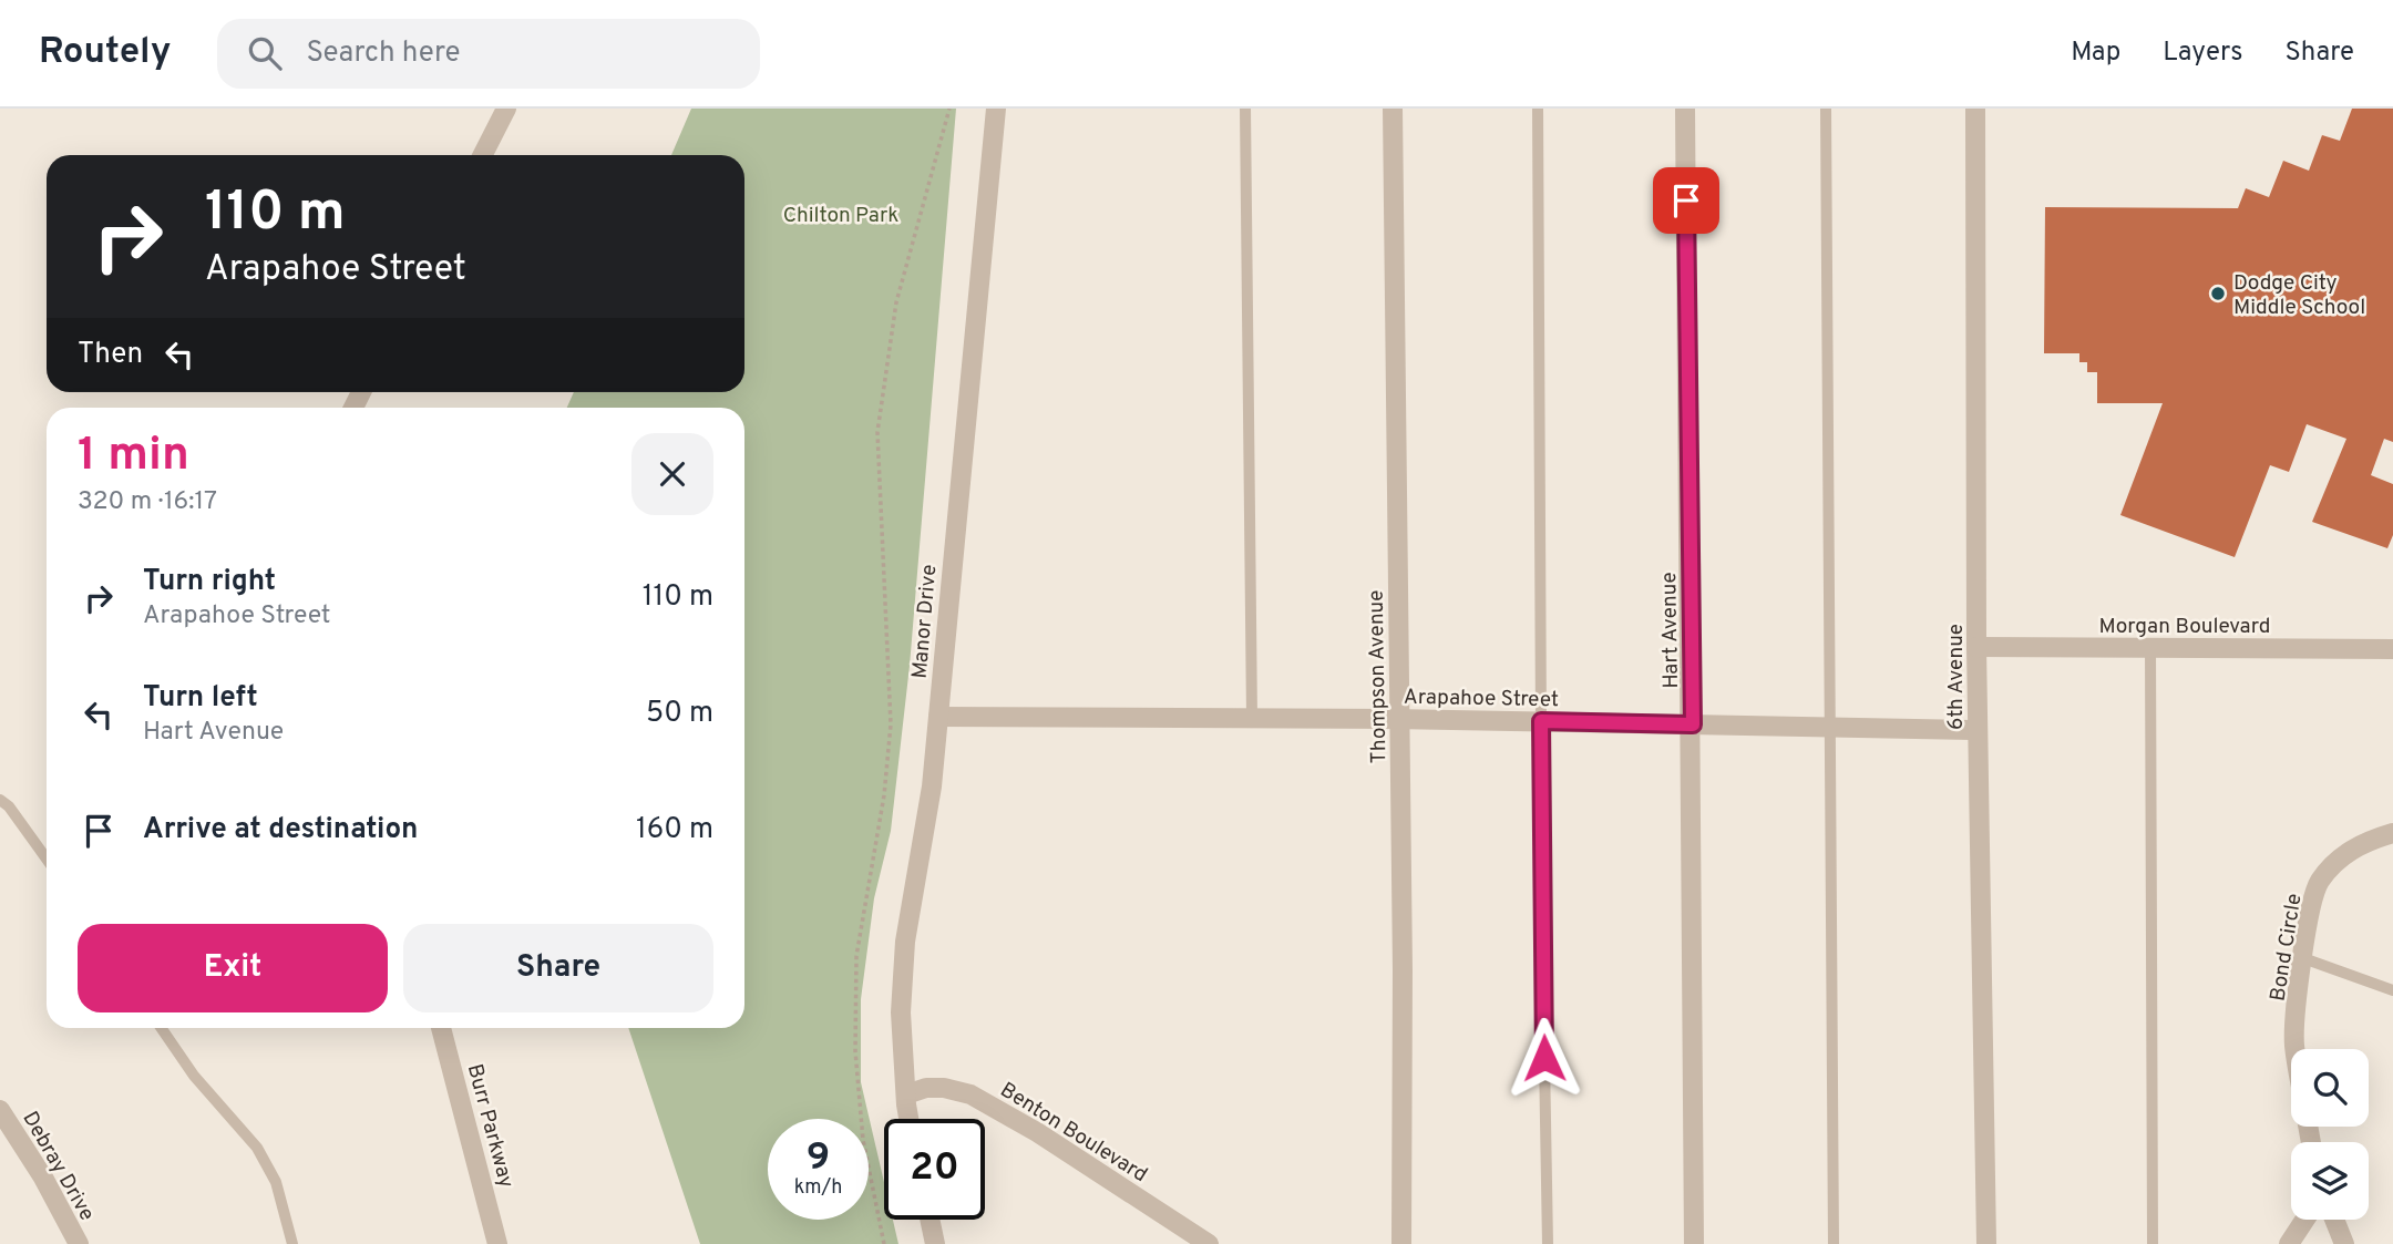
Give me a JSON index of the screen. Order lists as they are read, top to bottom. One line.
{"streets":{"street":["Manor Drive","Morgan Boulevard","Hart Avenue","Thompson Avenue","6th Avenue","Arapahoe Street","Bond Circle","Burr Parkway","Benton Boulevard","Debray Drive"]},"crossings":[["Manor Drive","Arapahoe Street"],["Manor Drive","Benton Boulevard"],["Morgan Boulevard","6th Avenue"],["Hart Avenue","Arapahoe Street"],["Thompson Avenue","Arapahoe Street"],["6th Avenue","Arapahoe Street"]],"parks":["Chilton Park"],"places":["Dodge City Middle School"],"page":{"header":"Routely","search":"Search here","nav":["Map","Layers","Share"],"turn":["110 m","Arapahoe Street"],"then":"Then","heading":["1 min","320 m · 16:17"],"list":[{"name":"Turn right","note":"Arapahoe Street","value":"110 m"},{"name":"Turn left","note":"Hart Avenue","value":"50 m"},{"name":"Arrive at destination","value":"160 m"}],"buttons":["Exit","Share"],"speed":"9 km/h","limit":"20"}}
